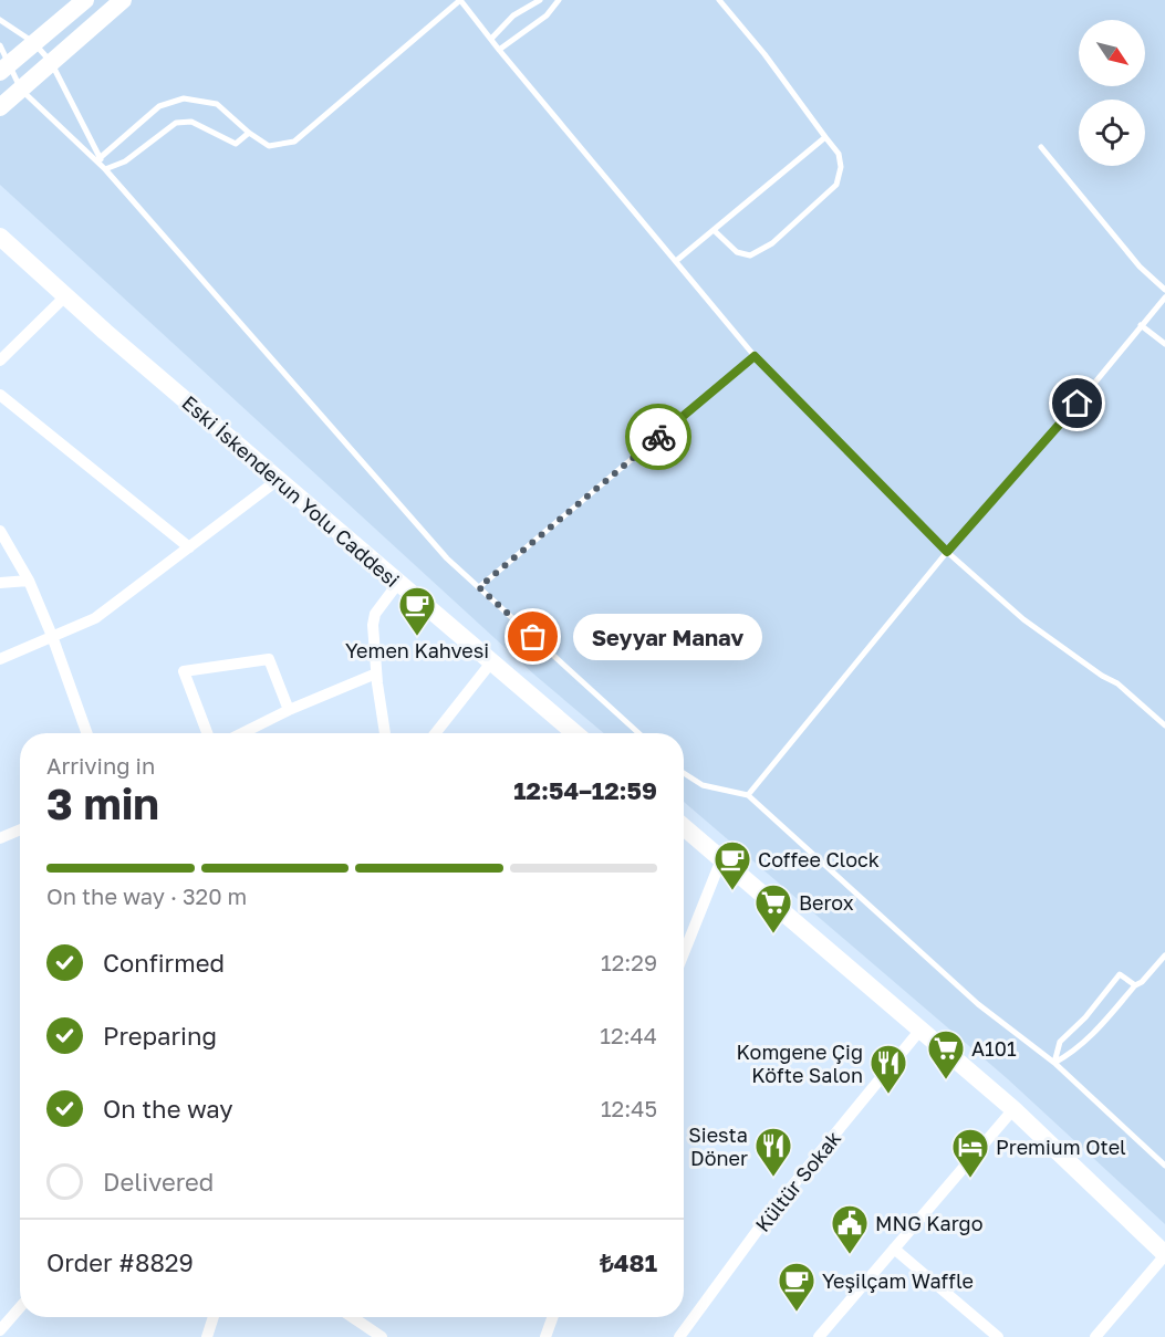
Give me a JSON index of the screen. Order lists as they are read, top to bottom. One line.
{"streets":{"street":["Eski İskenderun Yolu Caddesi","Kültür Sokak"]},"places":{"other":["Seyyar Manav"],"cafe":["Yemen Kahvesi","Coffee Clock","Yeşilçam Waffle"],"supermarket":["Berox","A101"],"restaurant":["Komgene Çiğ Köfte Salon","Siesta Döner"],"hotel":["Premium Otel"],"public building":["MNG Kargo"]},"north":"bottom right","page":{"bubble":"Seyyar Manav","heading":["3 min","Arriving in","12:54–12:59"],"panel":["Order #8829","₺481"],"bar":"On the way · 320 m","list":[["Confirmed","12:29"],["Preparing","12:44"],["On the way","12:45"],"Delivered"]}}
